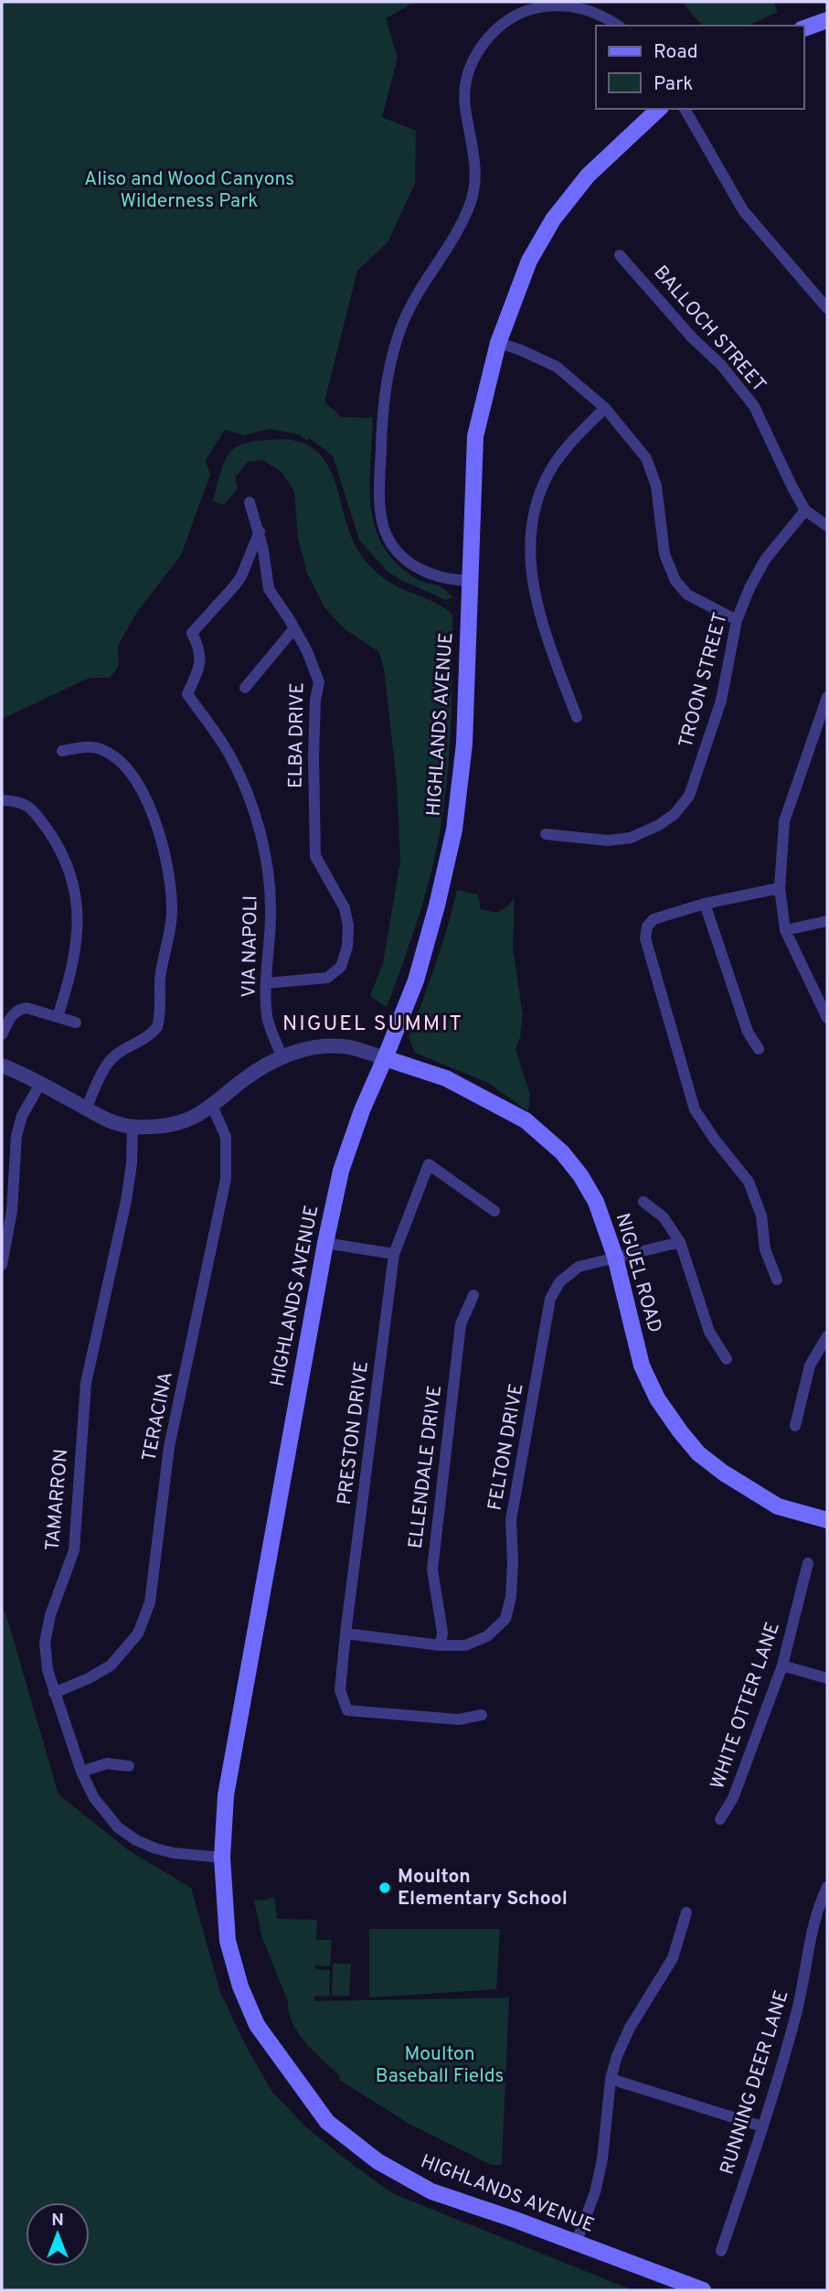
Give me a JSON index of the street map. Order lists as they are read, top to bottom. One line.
{"streets":{"main road":["HIGHLANDS AVENUE","NIGUEL ROAD"],"street":["BALLOCH STREET","TROON STREET","ELBA DRIVE","VIA NAPOLI","TERACINA","PRESTON DRIVE","FELTON DRIVE","ELLENDALE DRIVE","TAMARRON","WHITE OTTER LANE","RUNNING DEER LANE"]},"crossings":[["BALLOCH STREET","TROON STREET"],["HIGHLANDS AVENUE","NIGUEL ROAD"],["HIGHLANDS AVENUE","TAMARRON"],["ELBA DRIVE","VIA NAPOLI"],["VIA NAPOLI","NIGUEL ROAD"],["NIGUEL ROAD","TERACINA"],["NIGUEL ROAD","FELTON DRIVE"],["NIGUEL ROAD","TAMARRON"],["TERACINA","TAMARRON"],["PRESTON DRIVE","FELTON DRIVE"],["FELTON DRIVE","ELLENDALE DRIVE"]],"districts":["NIGUEL SUMMIT"],"parks":["Aliso and Wood Canyons Wilderness Park","Moulton Baseball Fields"],"places":["Moulton Elementary School"],"legend":["Road","Park"],"north":"top"}
